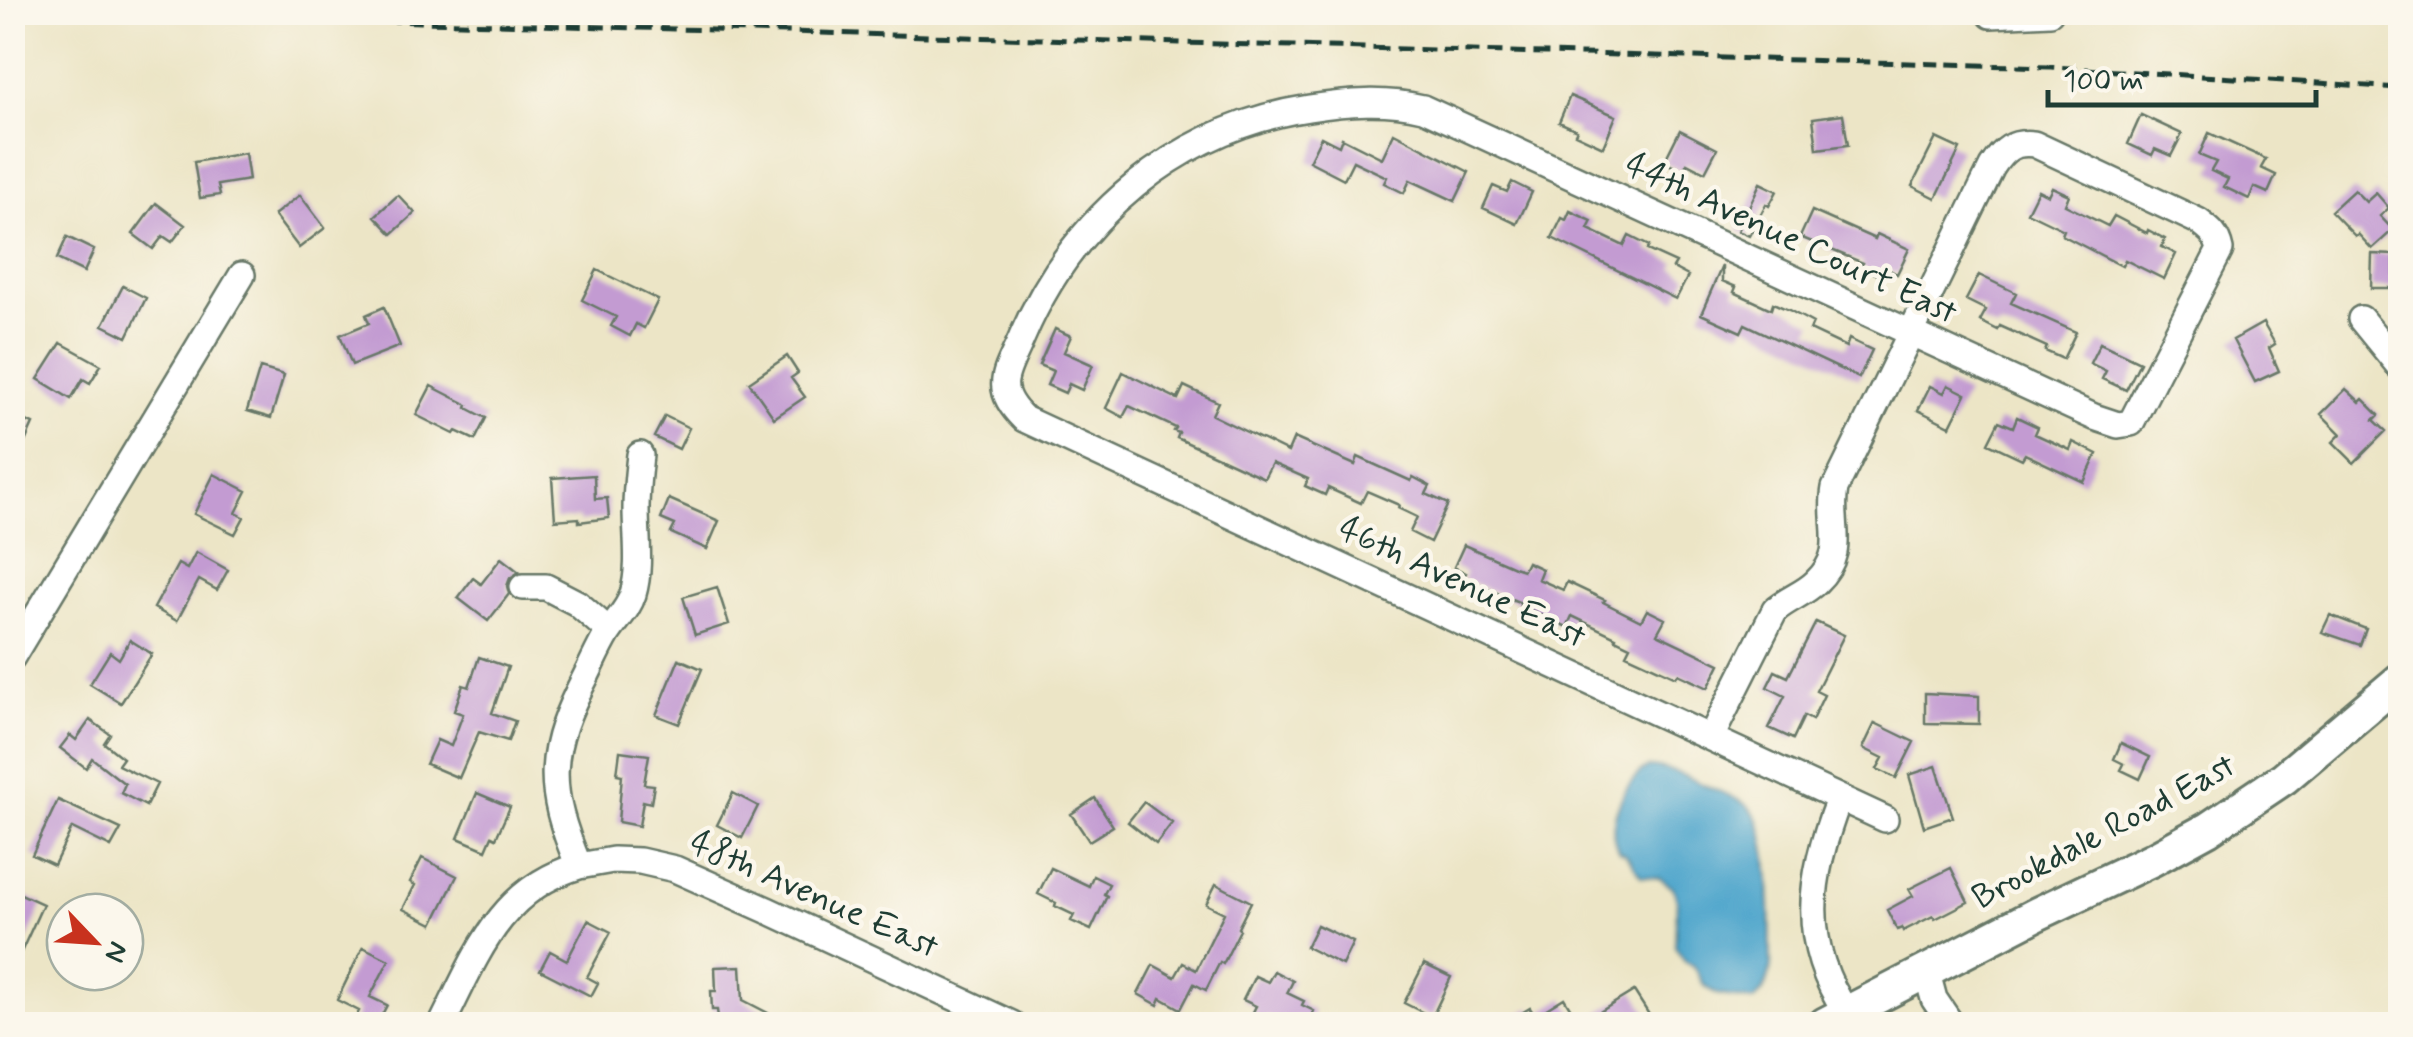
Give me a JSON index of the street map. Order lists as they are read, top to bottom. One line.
{"streets":{"main road":["Brookdale Road East"],"street":["44th Avenue Court East","46th Avenue East","48th Avenue East"]},"crossings":[["44th Avenue Court East","46th Avenue East"]],"scale_bar":"100 m","north":"bottom right"}
